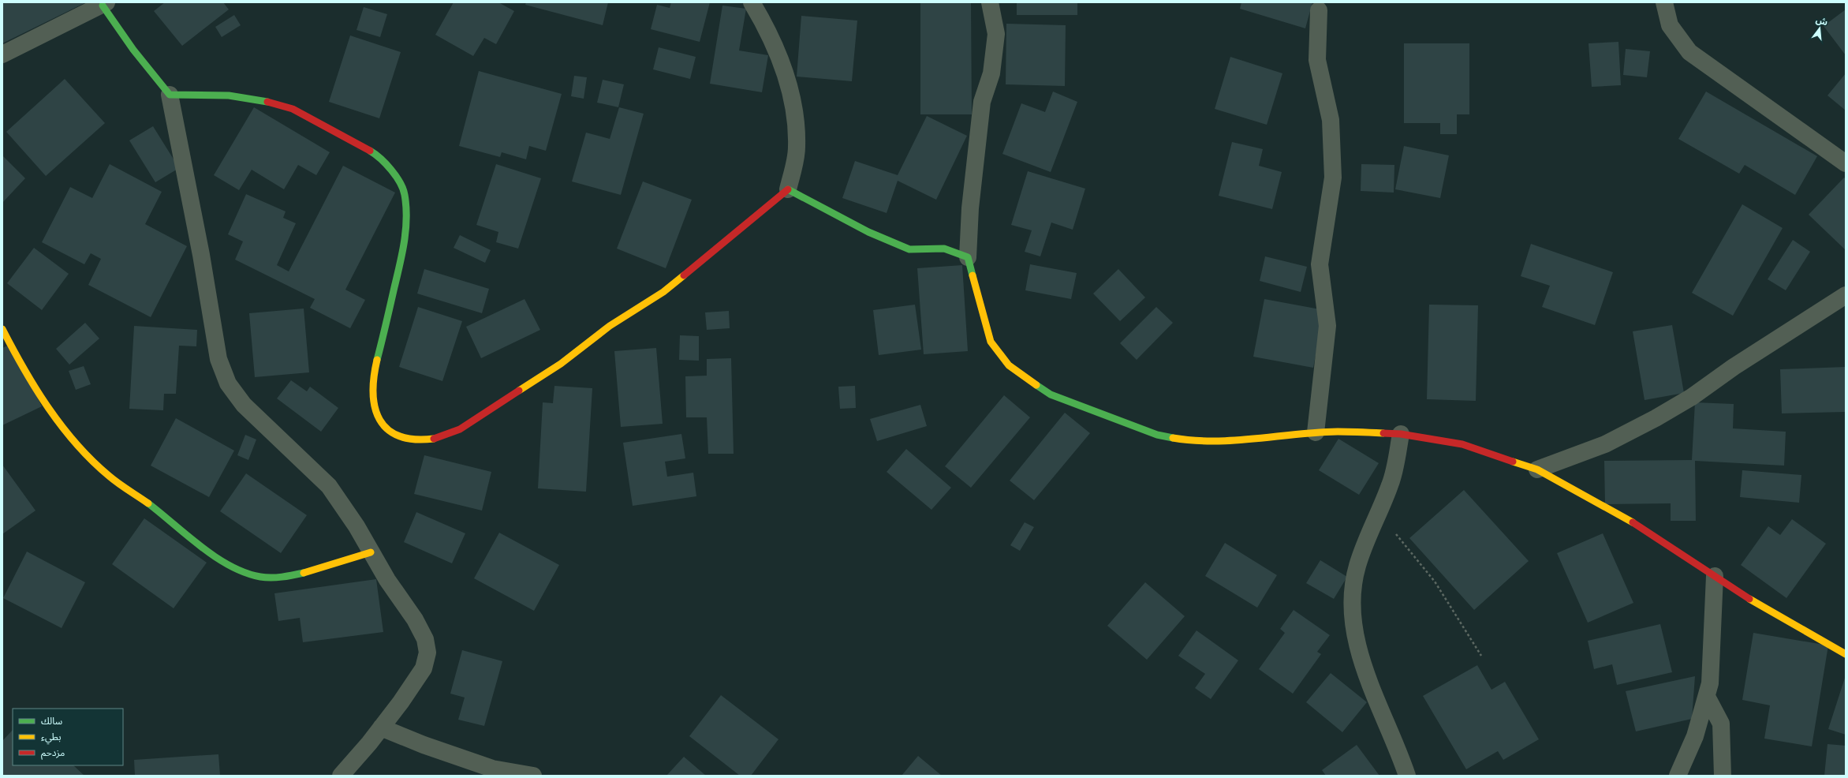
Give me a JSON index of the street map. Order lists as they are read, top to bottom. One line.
{"legend":["سالك","بطيء","مزدحم"],"north":"top"}
